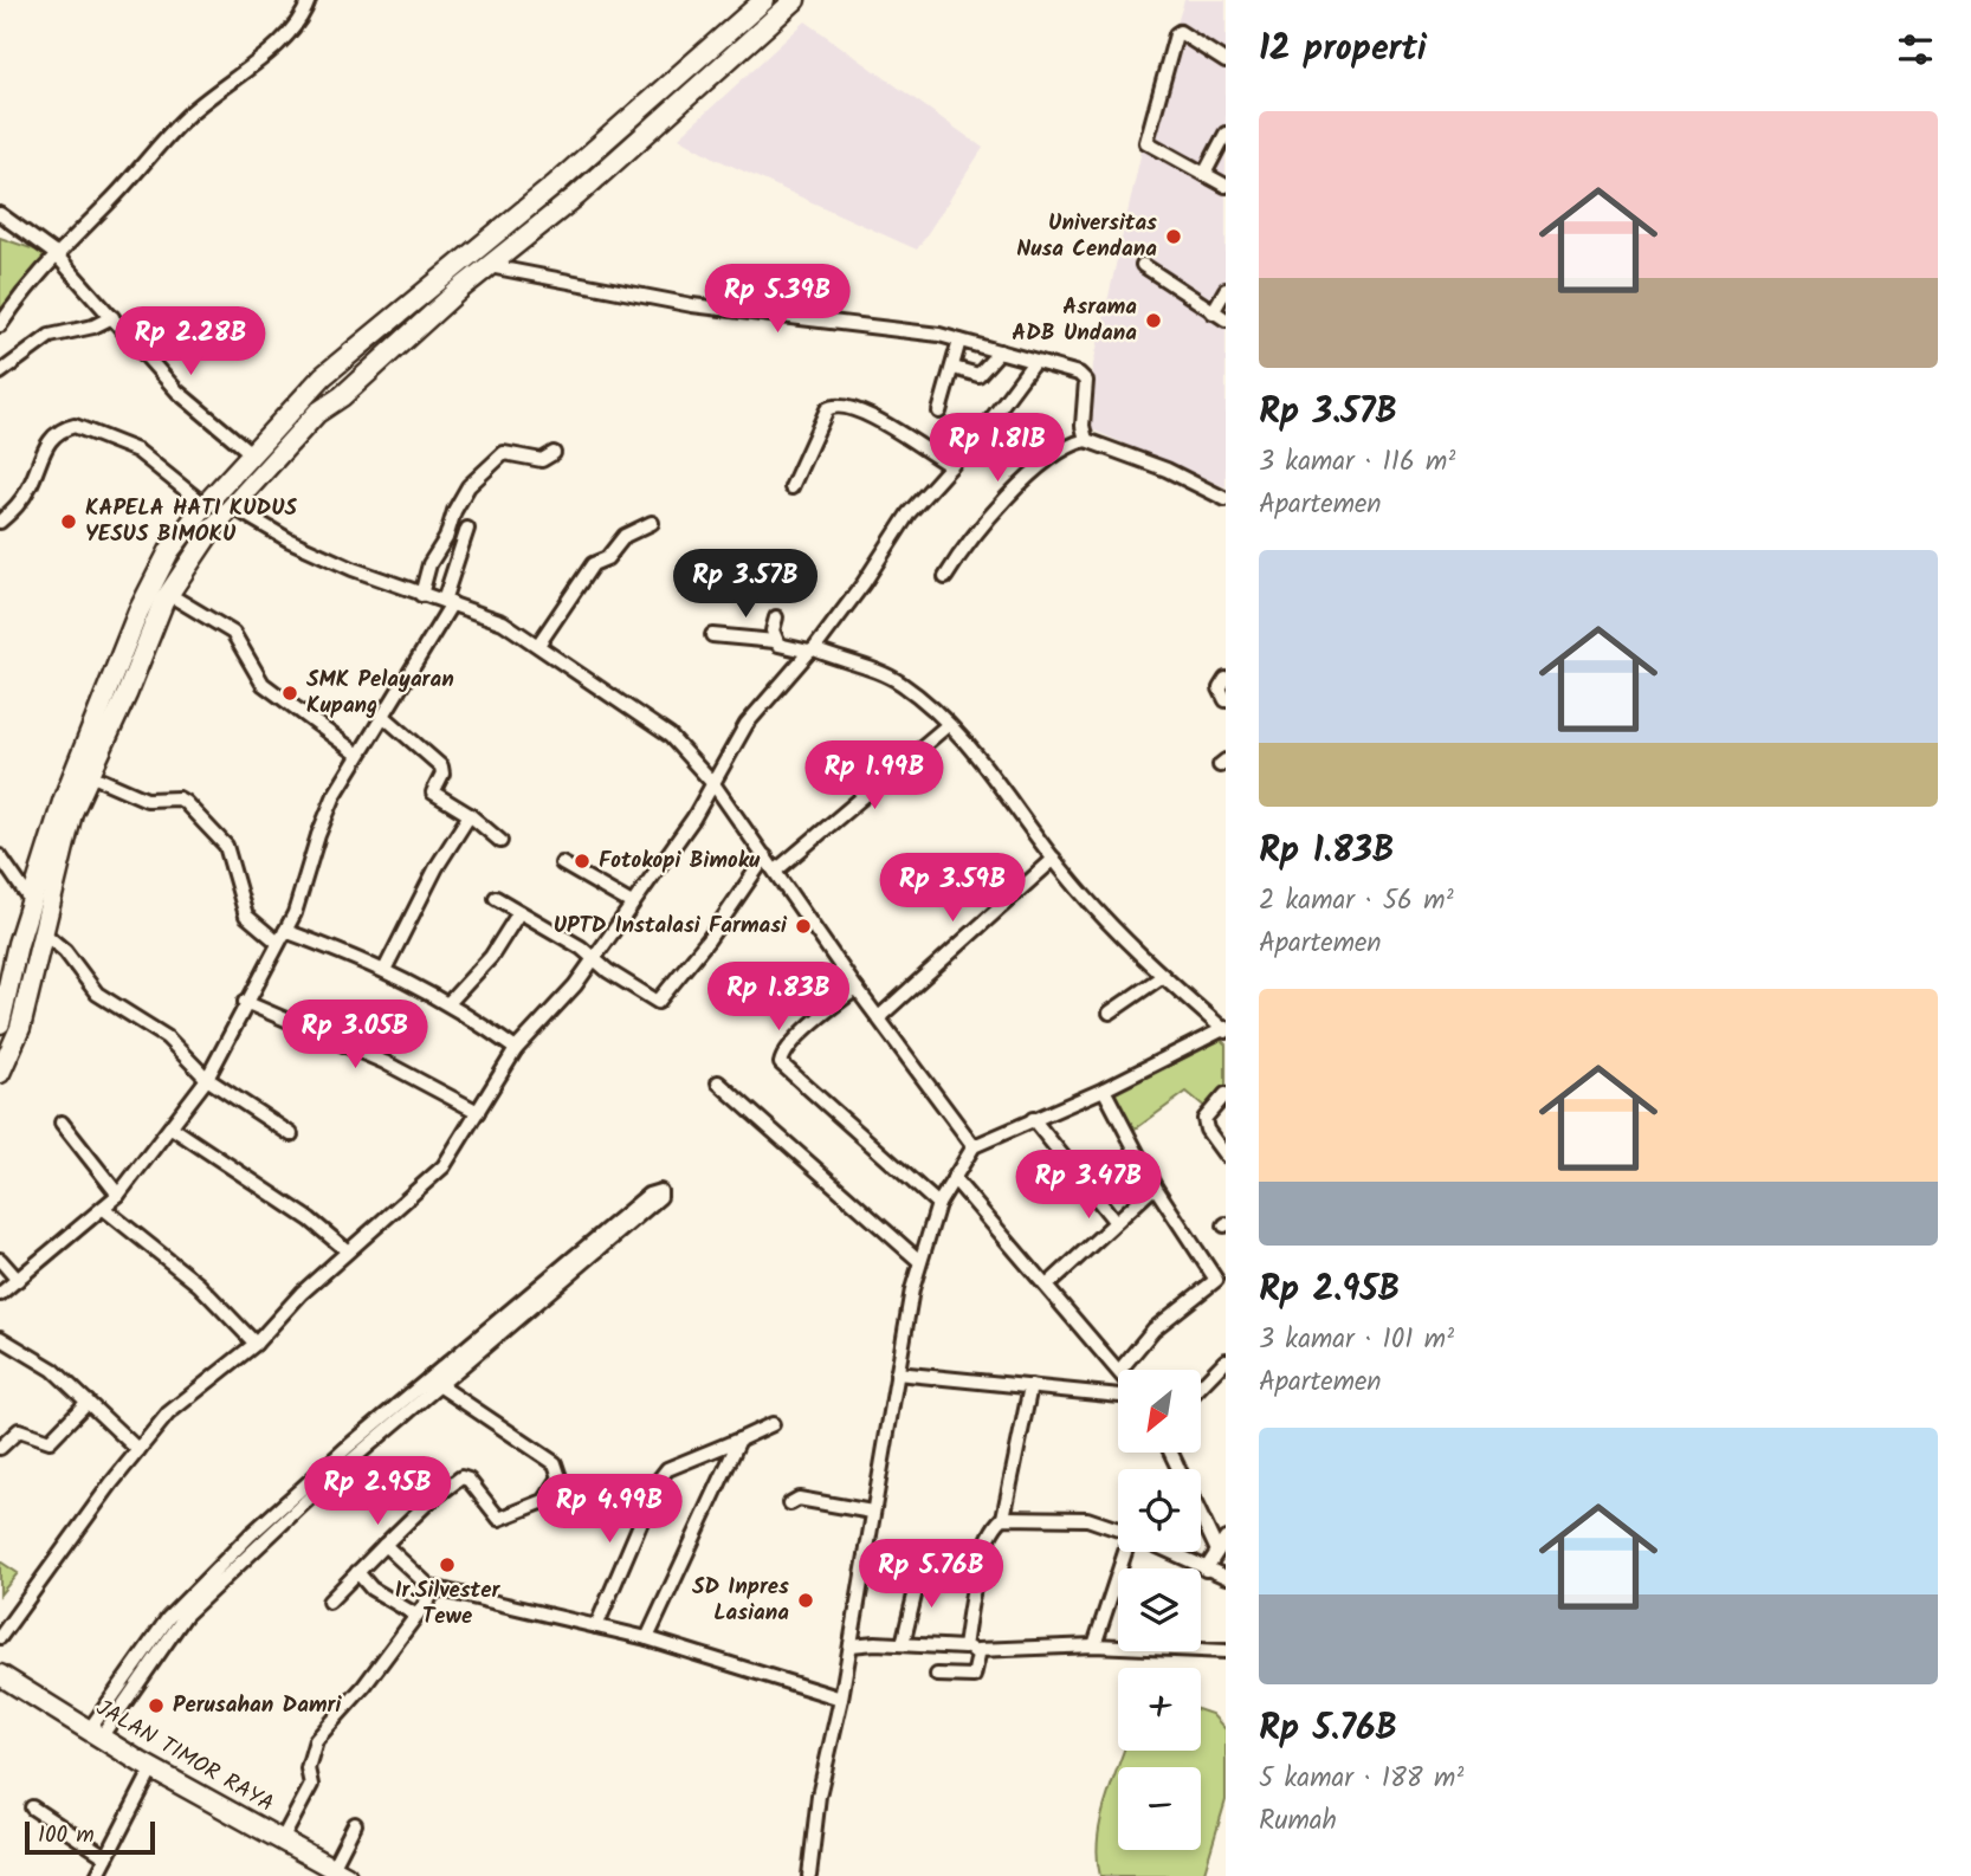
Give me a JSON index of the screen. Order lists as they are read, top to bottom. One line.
{"streets":{"highway":["JALAN TIMOR RAYA"]},"places":["Universitas Nusa Cendana","Asrama ADB Undana","KAPELA HATI KUDUS YESUS BIMOKU","SMK Pelayaran Kupang","Fotokopi Bimoku","UPTD Instalasi Farmasi","Ir.Silvester Tewe","SD Inpres Lasiana","Perusahan Damri"],"scale_bar":"100 m","north":"bottom left","page":{"heading":"12 properti","list":[{"name":"Rp 3.57B","note":"3 kamar · 116 m² · Apartemen"},{"name":"Rp 1.83B","note":"2 kamar · 56 m² · Apartemen"},{"name":"Rp 2.95B","note":"3 kamar · 101 m² · Apartemen"},{"name":"Rp 5.76B","note":"5 kamar · 188 m² · Rumah"}],"price":["Rp 5.39B","Rp 2.28B","Rp 1.81B","Rp 3.57B","Rp 1.99B","Rp 3.59B","Rp 1.83B","Rp 3.05B","Rp 3.47B","Rp 2.95B","Rp 4.99B","Rp 5.76B"],"map_buttons":["+","−"],"scale":"100 m"}}
